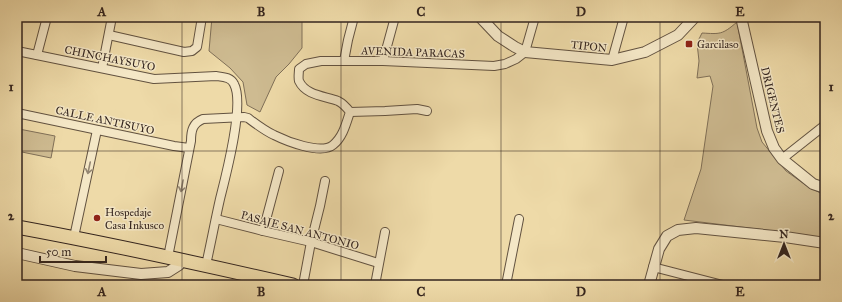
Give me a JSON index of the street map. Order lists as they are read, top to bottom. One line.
{"streets":{"street":["TIPON","AVENIDA PARACAS","CHINCHAYSUYO","DRIGENTES","CALLE ANTISUYO","PASAJE SAN ANTONIO"]},"crossings":[["TIPON","AVENIDA PARACAS"]],"places":{"transit":["Garcilaso"],"other":["Hospedaje Casa Inkusco"]},"scale_bar":"50 m","north":"top","grid":{"columns":["A","B","C","D","E"],"rows":["1","2"]}}
